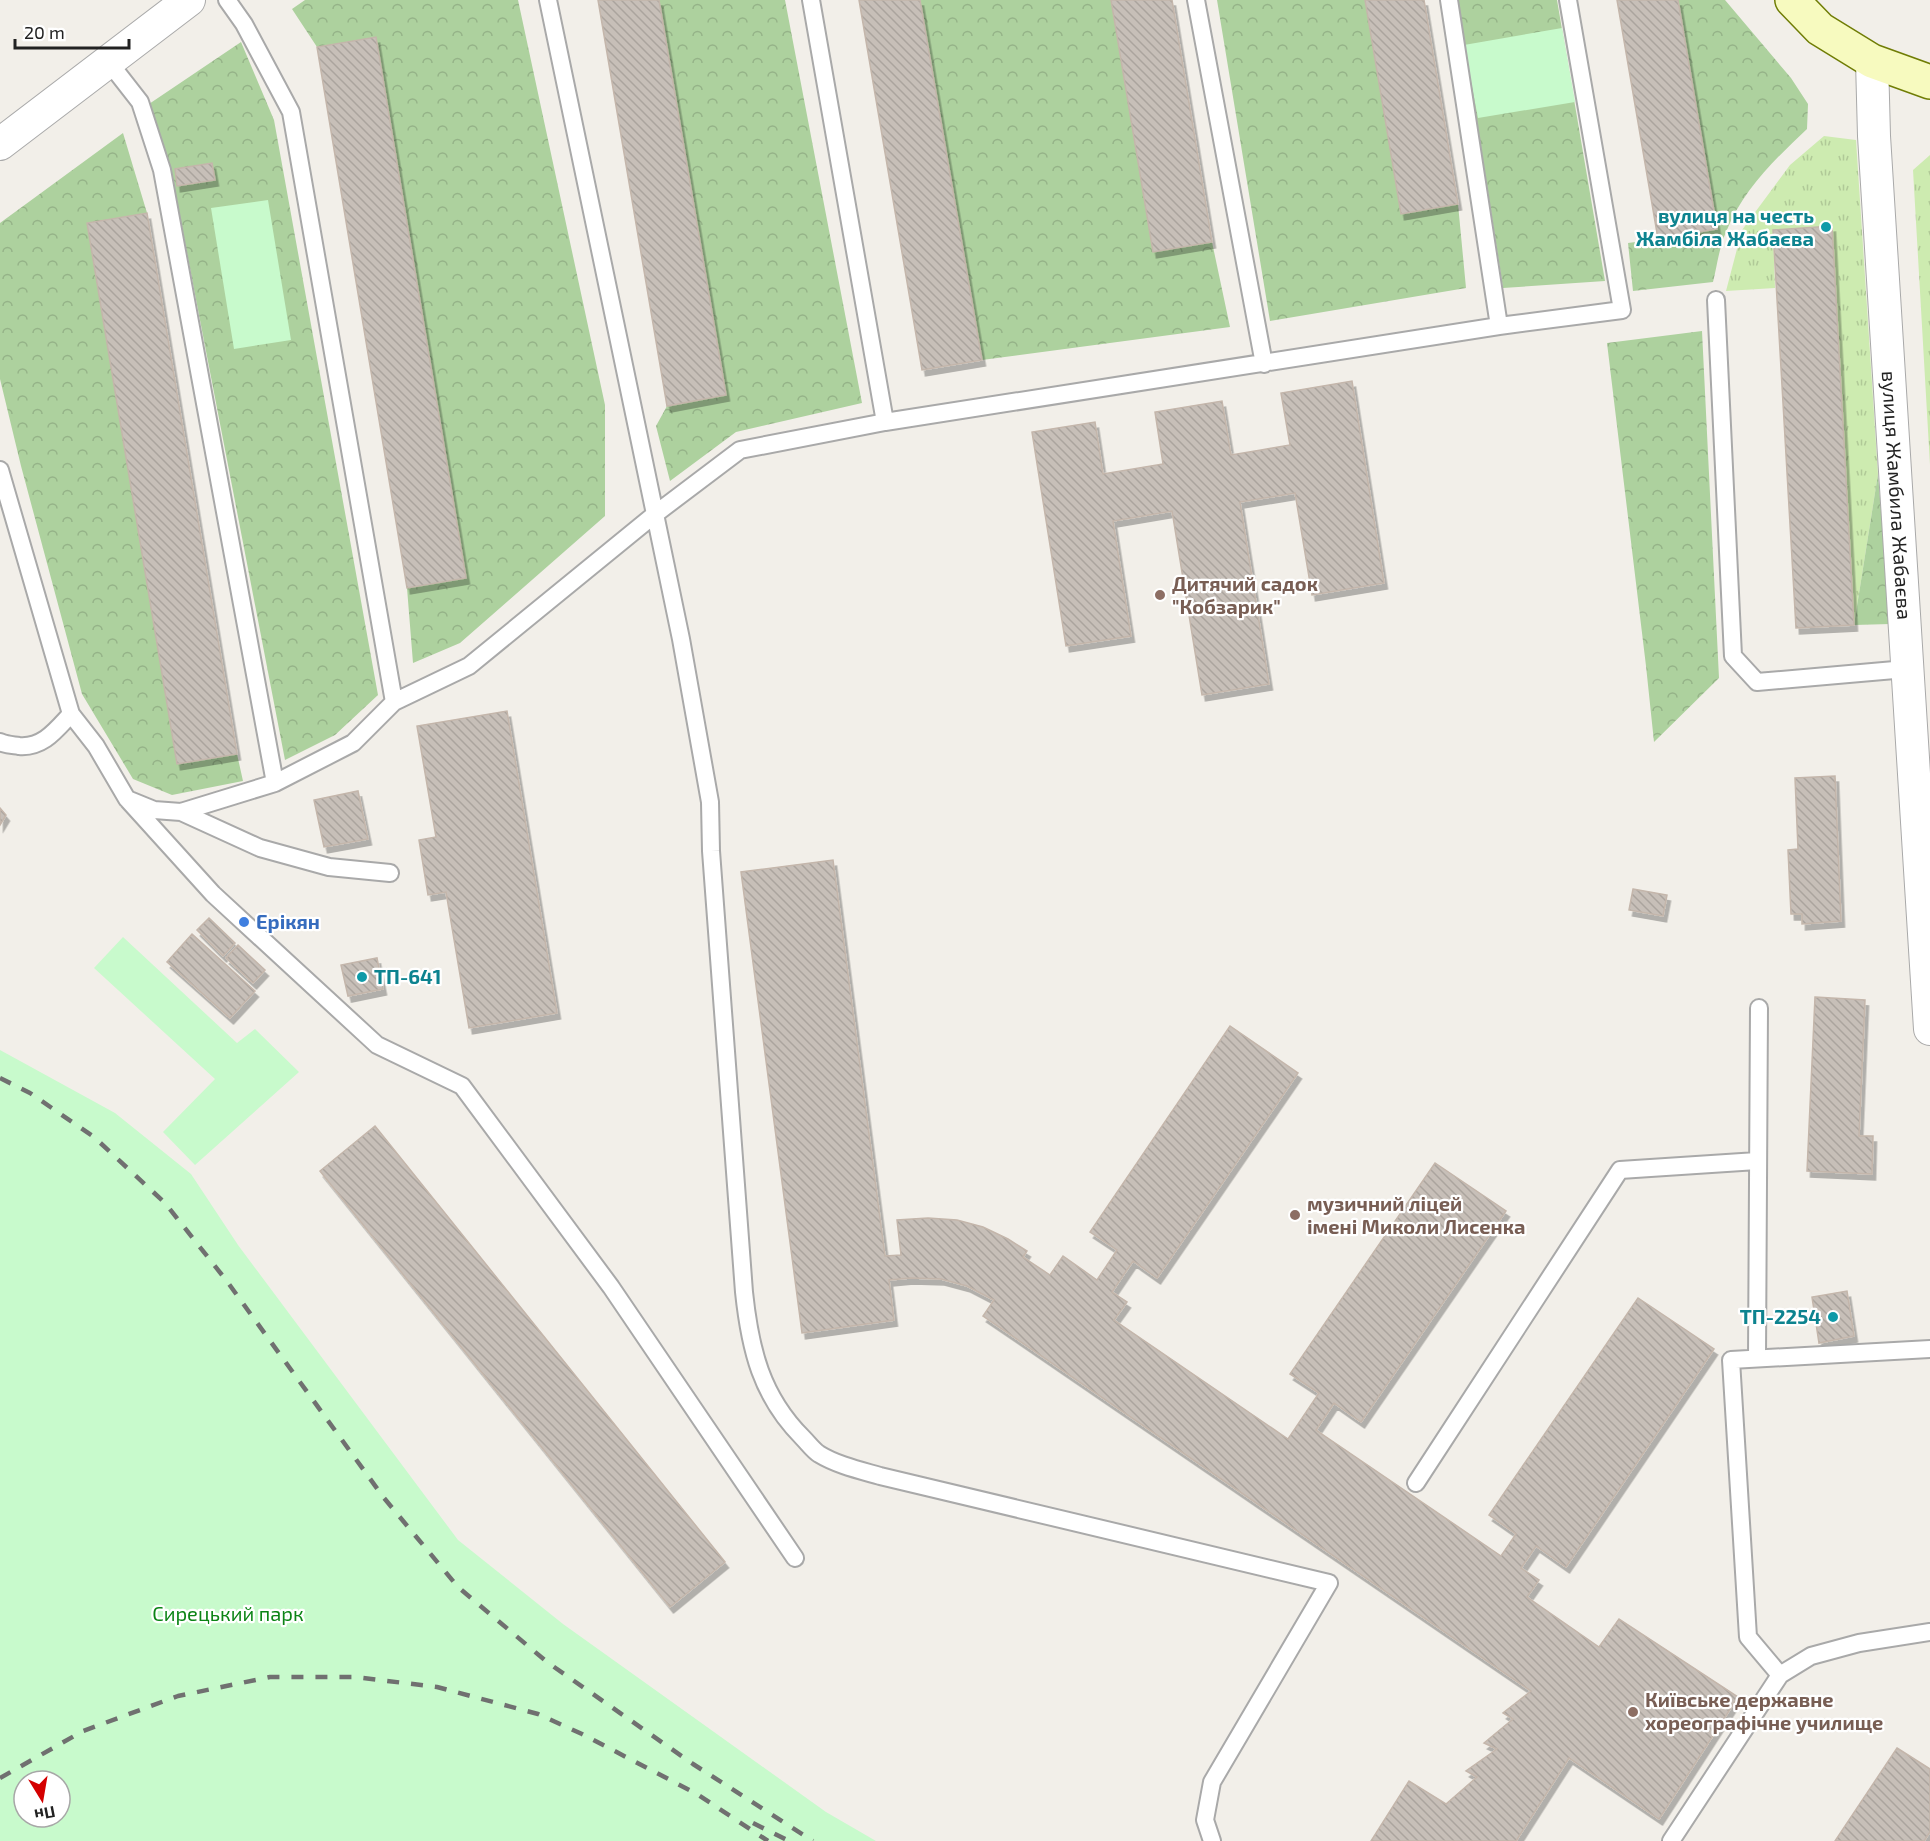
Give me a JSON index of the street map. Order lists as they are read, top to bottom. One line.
{"streets":{"street":["вулиця Жамбила Жабаєва"]},"parks":["Сирецький парк"],"places":["вулиця на честь Жамбіла Жабаєва","Дитячий садок \"Кобзарик\"","Ерікян","ТП-641","музичний ліцей імені Миколи Лисенка","ТП-2254","Київське державне хореографічне училище"],"scale_bar":"20 m","north":"bottom"}
